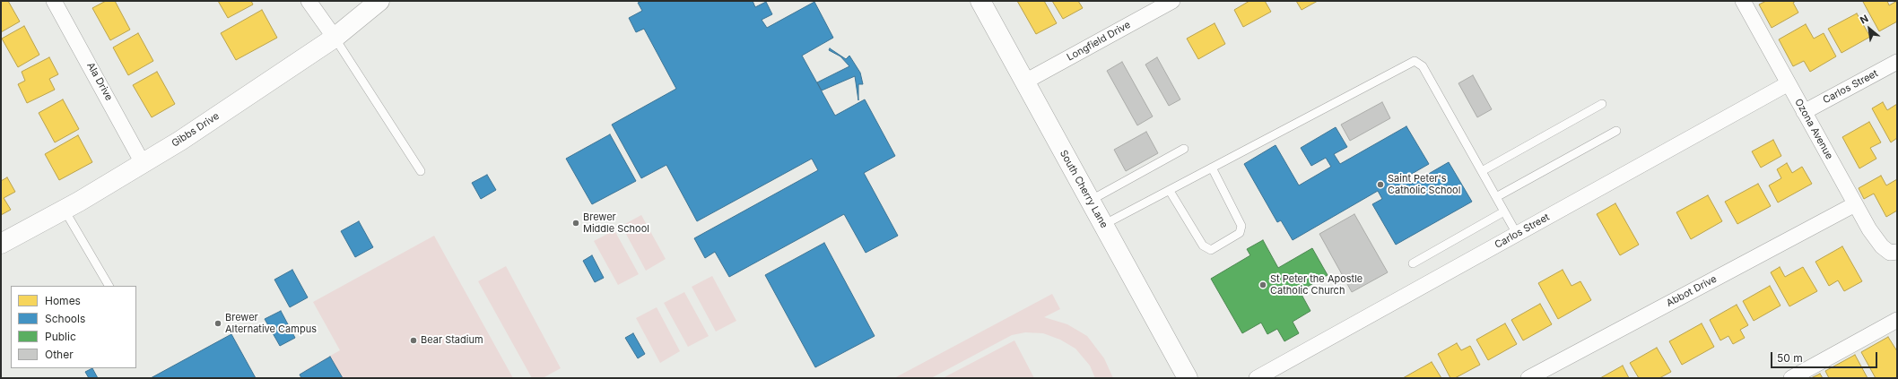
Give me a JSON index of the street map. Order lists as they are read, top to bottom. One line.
{"streets":{"street":["Longfield Drive","Ala Drive","Carlos Street","Ozona Avenue","Gibbs Drive","South Cherry Lane","Abbot Drive"]},"crossings":[["Longfield Drive","South Cherry Lane"],["Ala Drive","Gibbs Drive"],["Carlos Street","Ozona Avenue"],["Ozona Avenue","Abbot Drive"]],"places":["Saint Peter's Catholic School","Brewer Middle School","St Peter the Apostle Catholic Church","Brewer Alternative Campus","Bear Stadium"],"legend":["Homes","Schools","Public","Other"],"scale_bar":"50 m","north":"top left"}
